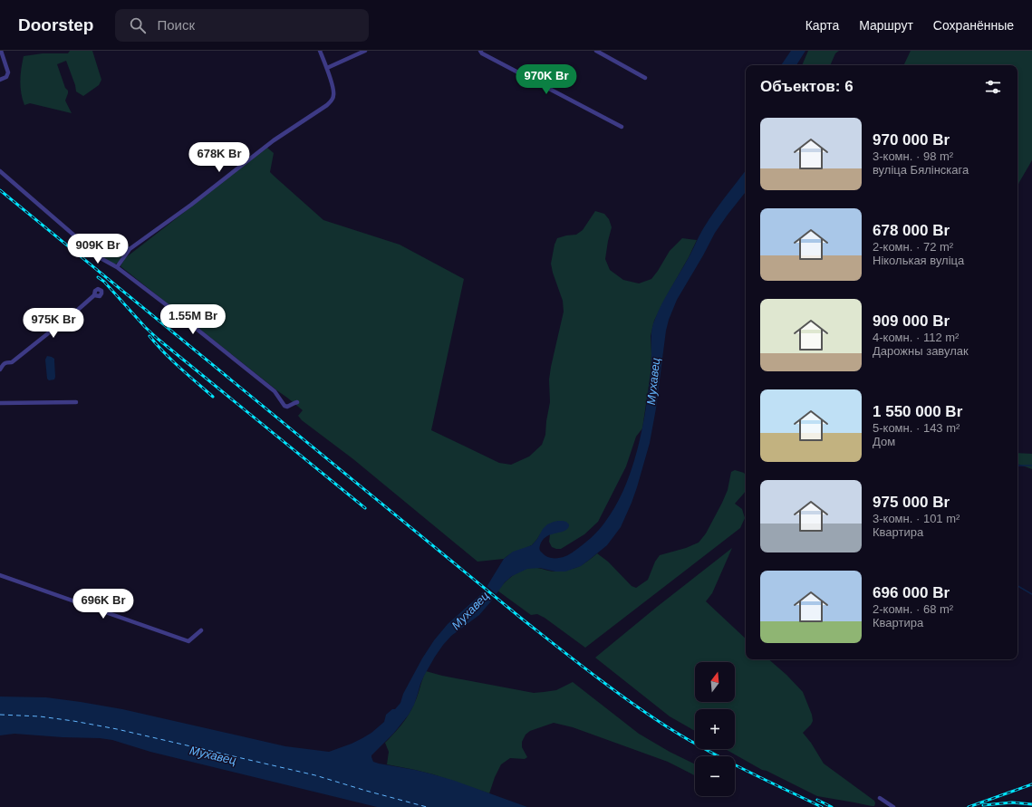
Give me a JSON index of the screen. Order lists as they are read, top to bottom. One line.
{"water":["Мухавец"],"north":"top","page":{"header":"Doorstep","search":"Поиск","nav":["Карта","Маршрут","Сохранённые"],"price":["970K Br","678K Br","909K Br","1.55M Br","975K Br","696K Br"],"heading":"Объектов: 6","list":[{"name":"970 000 Br","note":"3-комн. · 98 m² · вуліца Бялінскага"},{"name":"678 000 Br","note":"2-комн. · 72 m² · Ніколькая вуліца"},{"name":"909 000 Br","note":"4-комн. · 112 m² · Дарожны завулак"},{"name":"1 550 000 Br","note":"5-комн. · 143 m² · Дом"},{"name":"975 000 Br","note":"3-комн. · 101 m² · Квартира"},{"name":"696 000 Br","note":"2-комн. · 68 m² · Квартира"}],"map_buttons":["+","−"]}}
